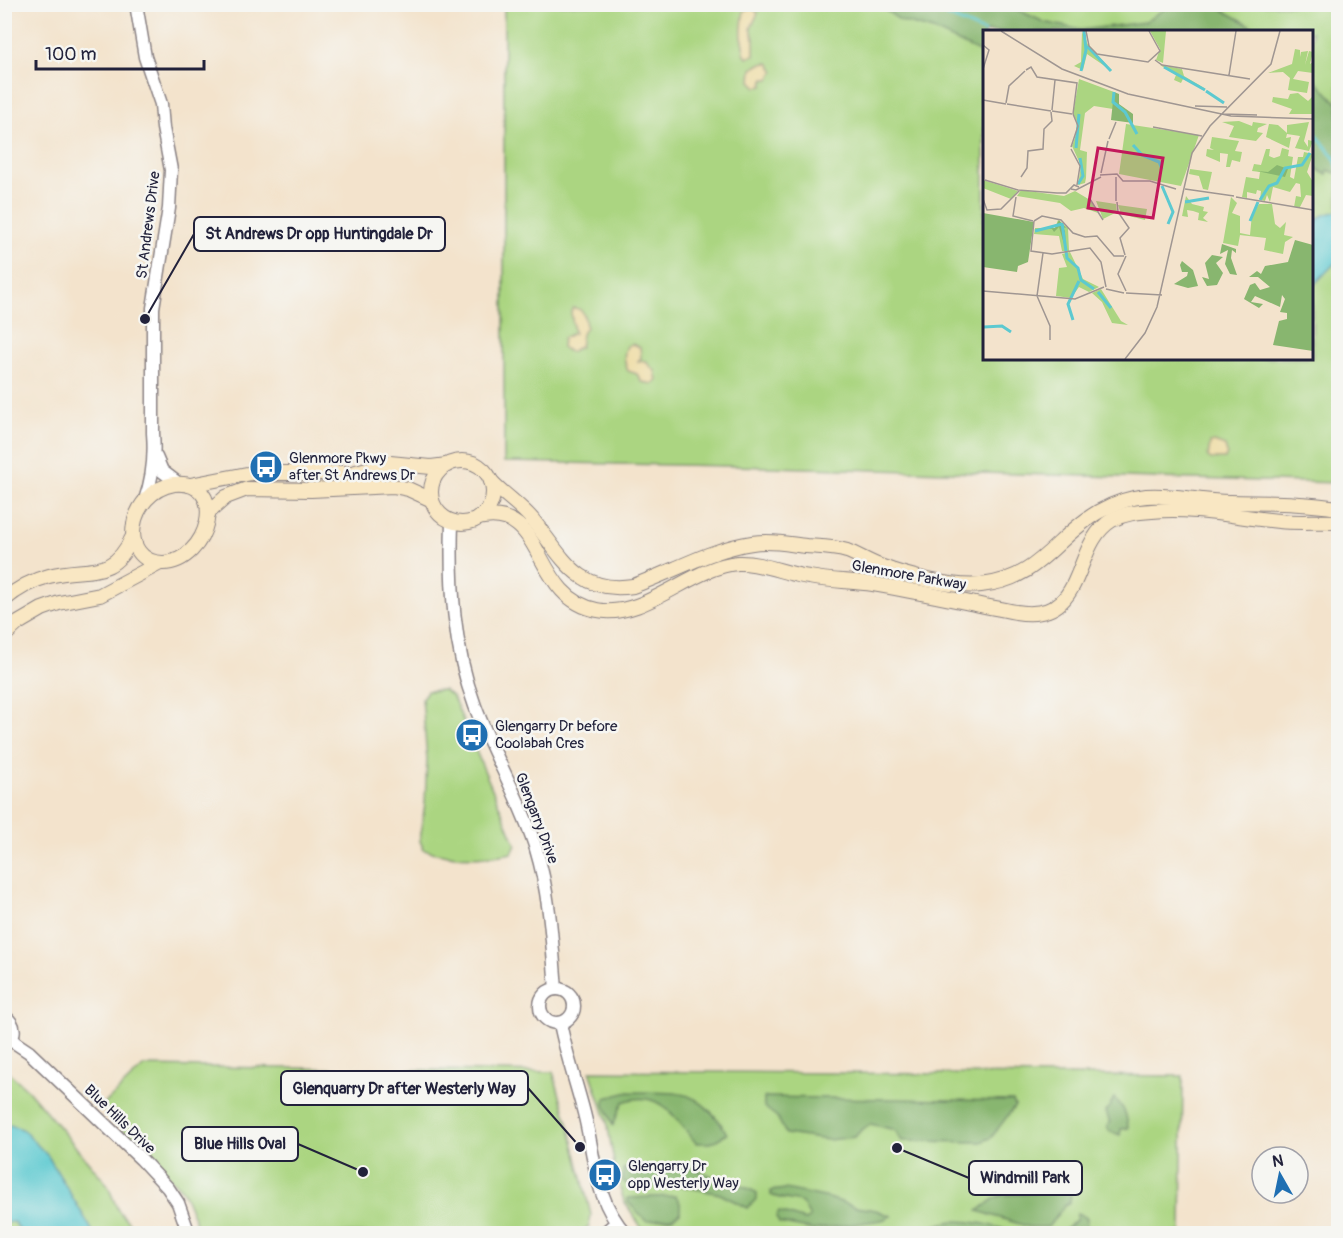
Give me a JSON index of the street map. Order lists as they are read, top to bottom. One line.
{"streets":{"main road":["Glenmore Parkway"],"street":["St Andrews Drive","Glengarry Drive","Blue Hills Drive"]},"crossings":[["Glenmore Parkway","Glengarry Drive"]],"places":{"other":["St Andrews Dr opp Huntingdale Dr","Glenquarry Dr after Westerly Way","Windmill Park","Blue Hills Oval"],"bus stop":["Glenmore Pkwy after St Andrews Dr","Glengarry Dr before Coolabah Cres","Glengarry Dr opp Westerly Way"]},"scale_bar":"100 m","north":"top"}
